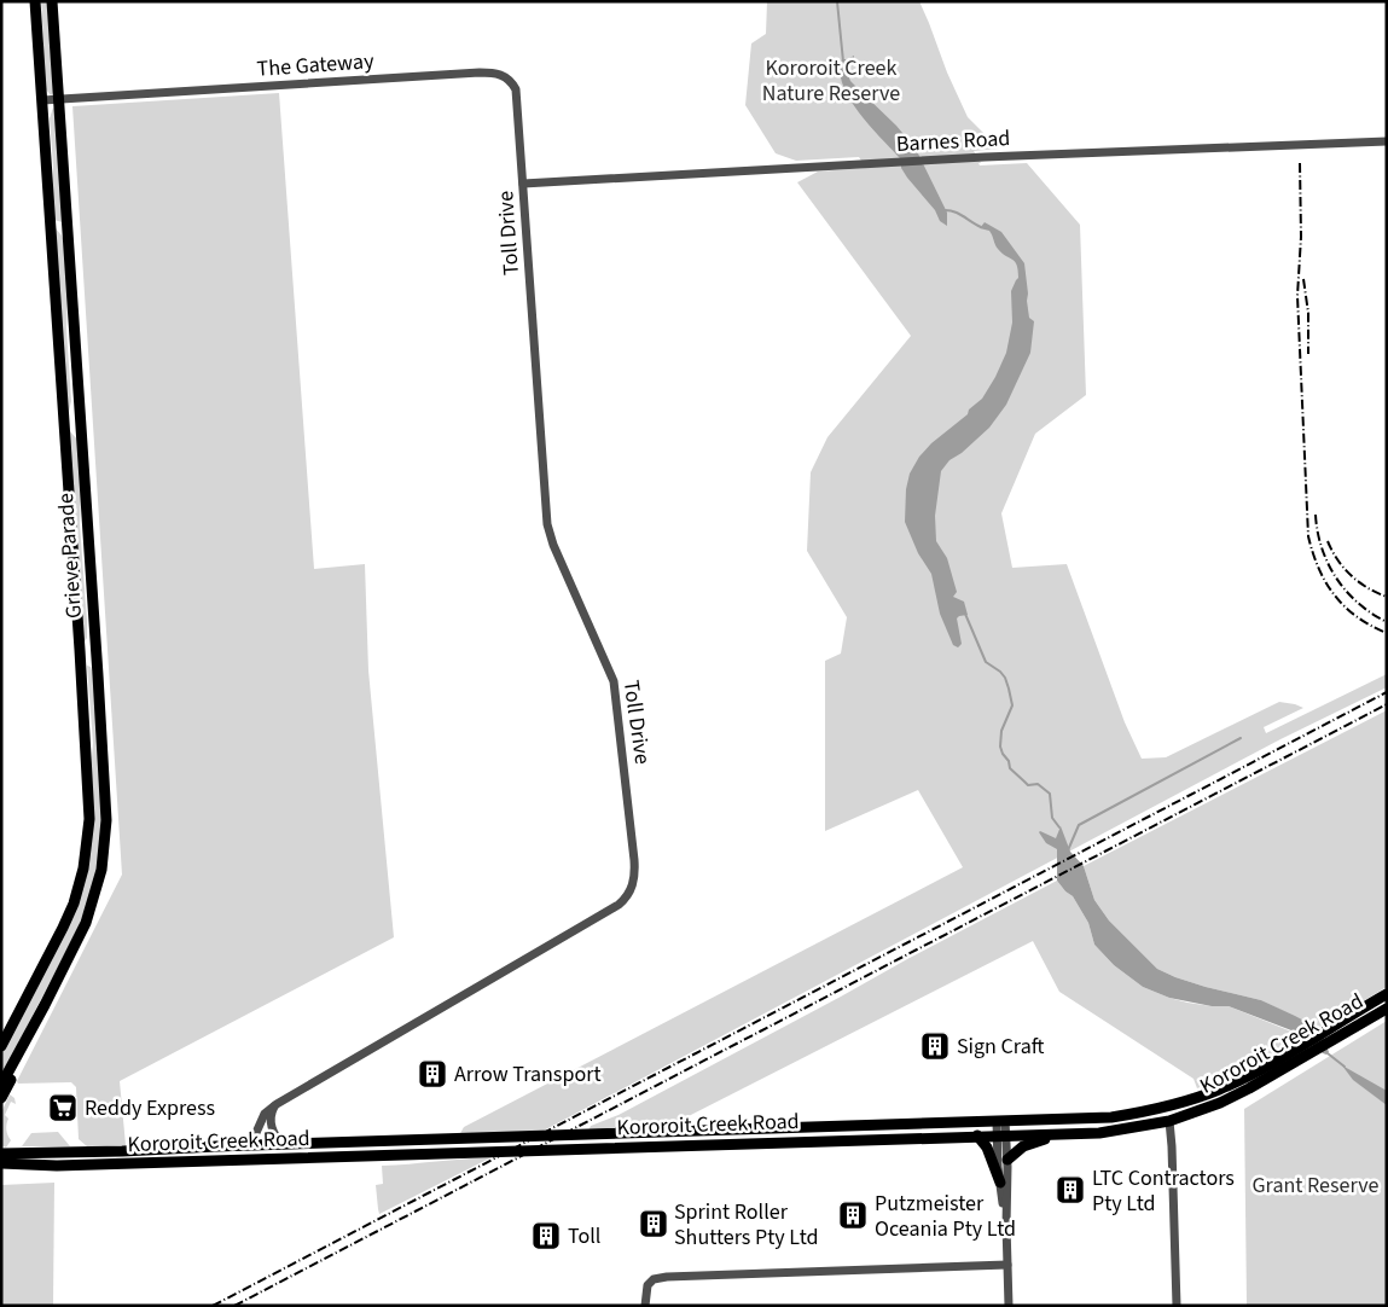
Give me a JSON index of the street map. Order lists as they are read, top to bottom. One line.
{"streets":{"main road":["Grieve Parade","Kororoit Creek Road"],"street":["The Gateway","Barnes Road","Toll Drive"]},"crossings":[["The Gateway","Toll Drive"],["The Gateway","Grieve Parade"],["Barnes Road","Toll Drive"],["Toll Drive","Kororoit Creek Road"]],"parks":["Kororoit Creek Nature Reserve","Grant Reserve"],"places":{"building":["Sign Craft","Arrow Transport","LTC Contractors Pty Ltd","Putzmeister Oceania Pty Ltd","Sprint Roller Shutters Pty Ltd","Toll"],"supermarket":["Reddy Express"]}}
